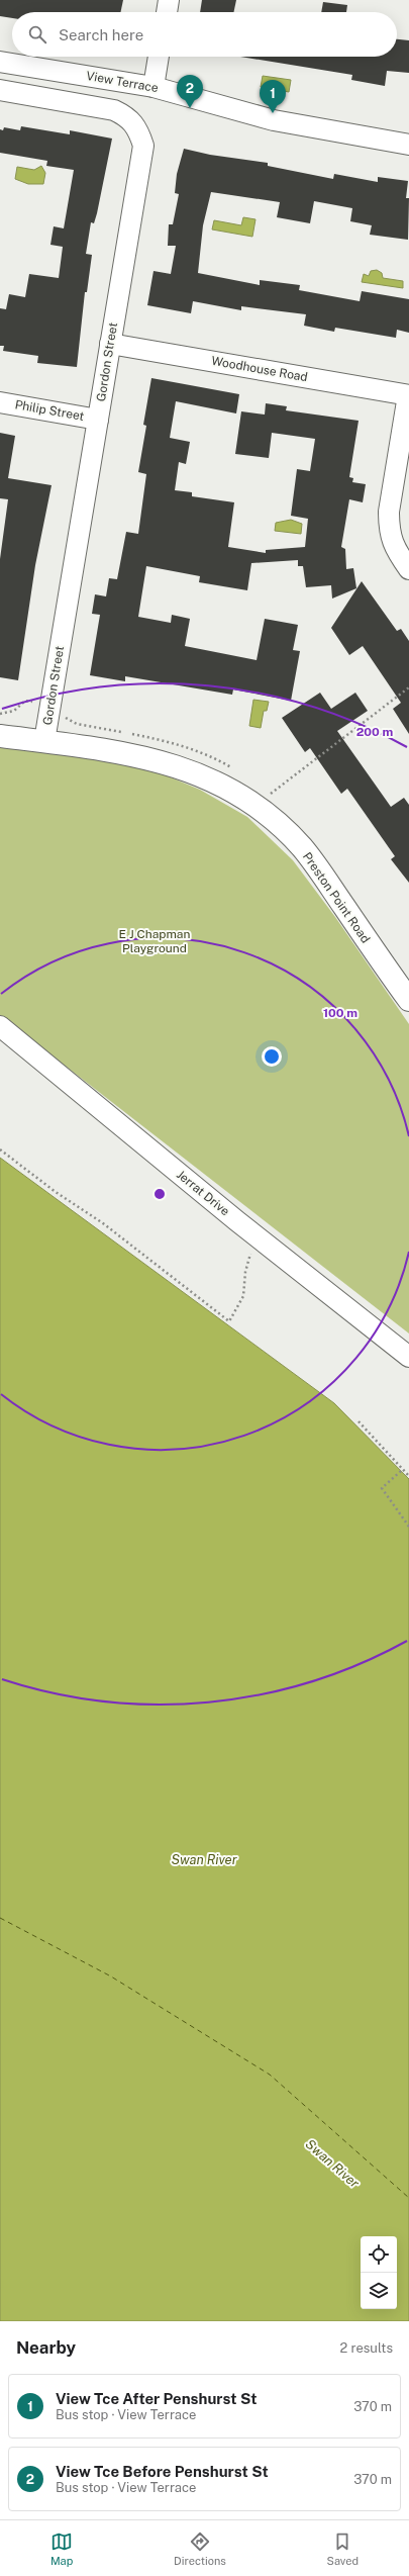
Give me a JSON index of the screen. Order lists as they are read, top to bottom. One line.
{"streets":{"main road":["Preston Point Road"],"street":["View Terrace","Gordon Street","Woodhouse Road","Philip Street","Jerrat Drive"]},"crossings":[["Gordon Street","Woodhouse Road"],["Gordon Street","Philip Street"],["Gordon Street","Preston Point Road"]],"water":["Swan River"],"parks":["E J Chapman Playground"],"page":{"search":"Search here","pins":["2","1"],"heading":["Nearby","2 results"],"list":[{"mark":"1","name":"View Tce After Penshurst St","note":"Bus stop · View Terrace","value":"370 m"},{"mark":"2","name":"View Tce Before Penshurst St","note":"Bus stop · View Terrace","value":"370 m"}],"nav":["Map","Directions","Saved"]},"rings":["200 m","100 m"]}
